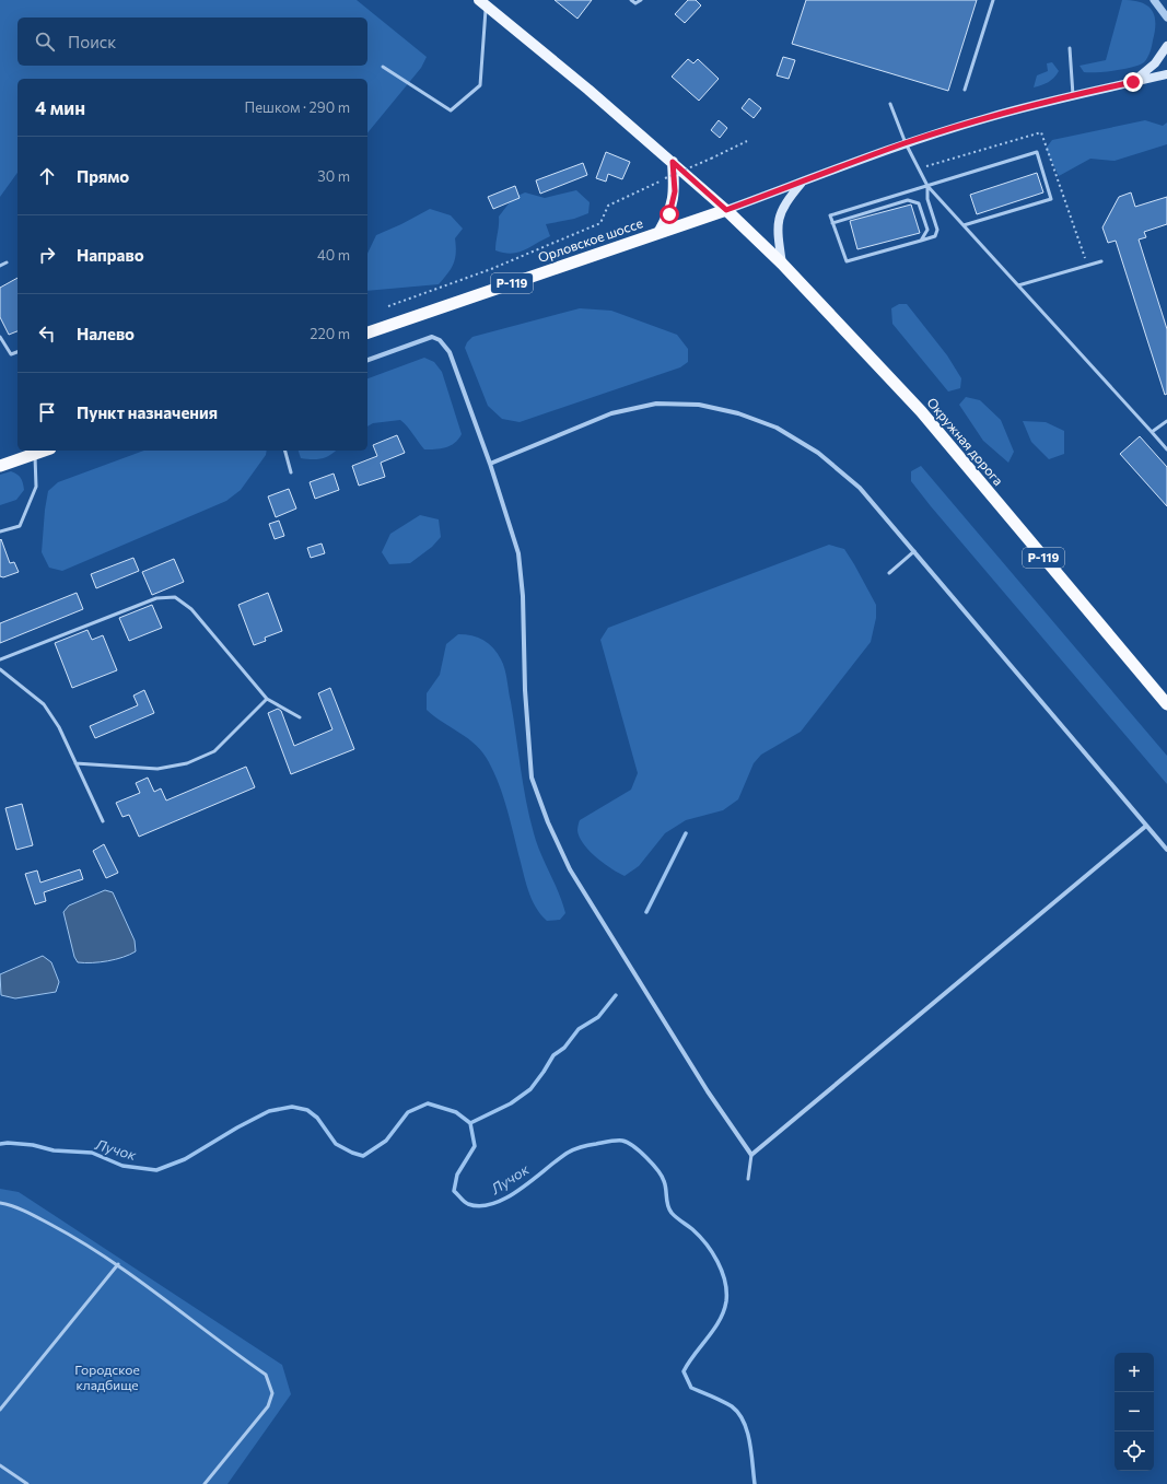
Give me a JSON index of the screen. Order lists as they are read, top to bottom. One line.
{"streets":{"highway":["Орловское шоссе","Р-119","Окружная дорога"]},"crossings":[["Орловское шоссе","Окружная дорога"]],"water":["Лучок"],"parks":["Городское кладбище"],"page":{"search":"Поиск","heading":["4 мин","Пешком · 290 m"],"list":[["Прямо","30 m"],["Направо","40 m"],["Налево","220 m"],"Пункт назначения"],"map_buttons":["+","−"]}}
